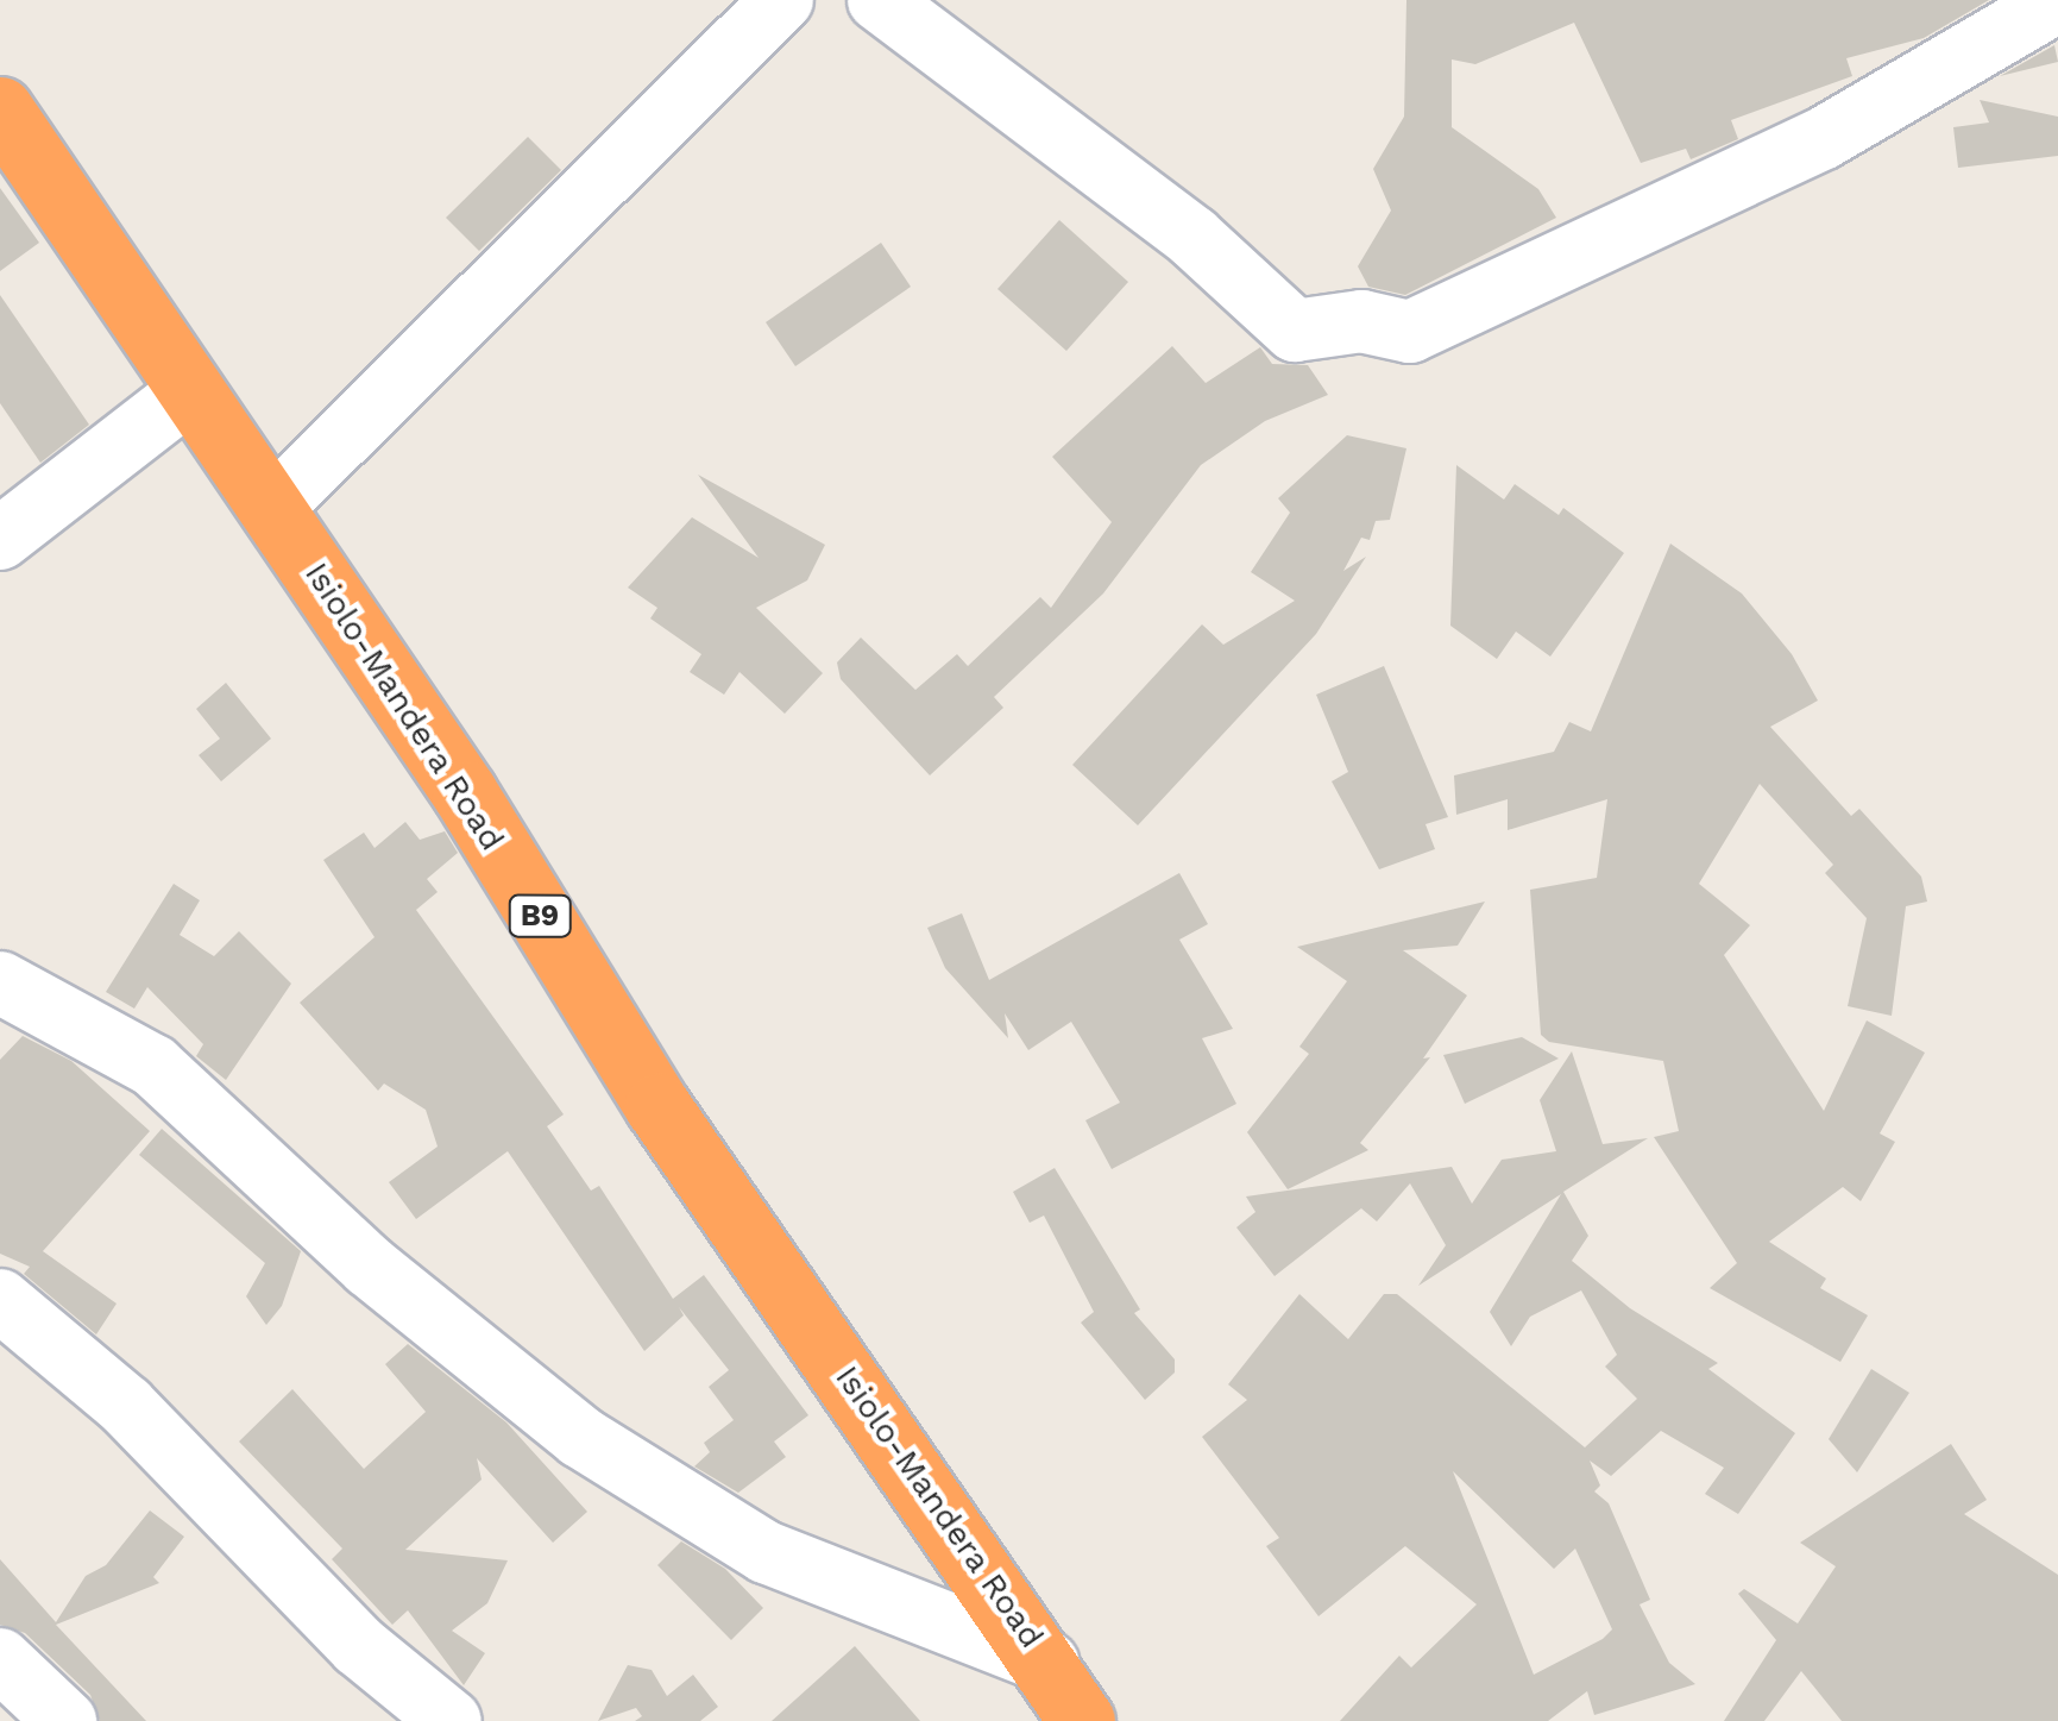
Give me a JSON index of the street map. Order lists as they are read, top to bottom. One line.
{"streets":{"highway":["Isiolo-Mandera Road","B9"]}}
